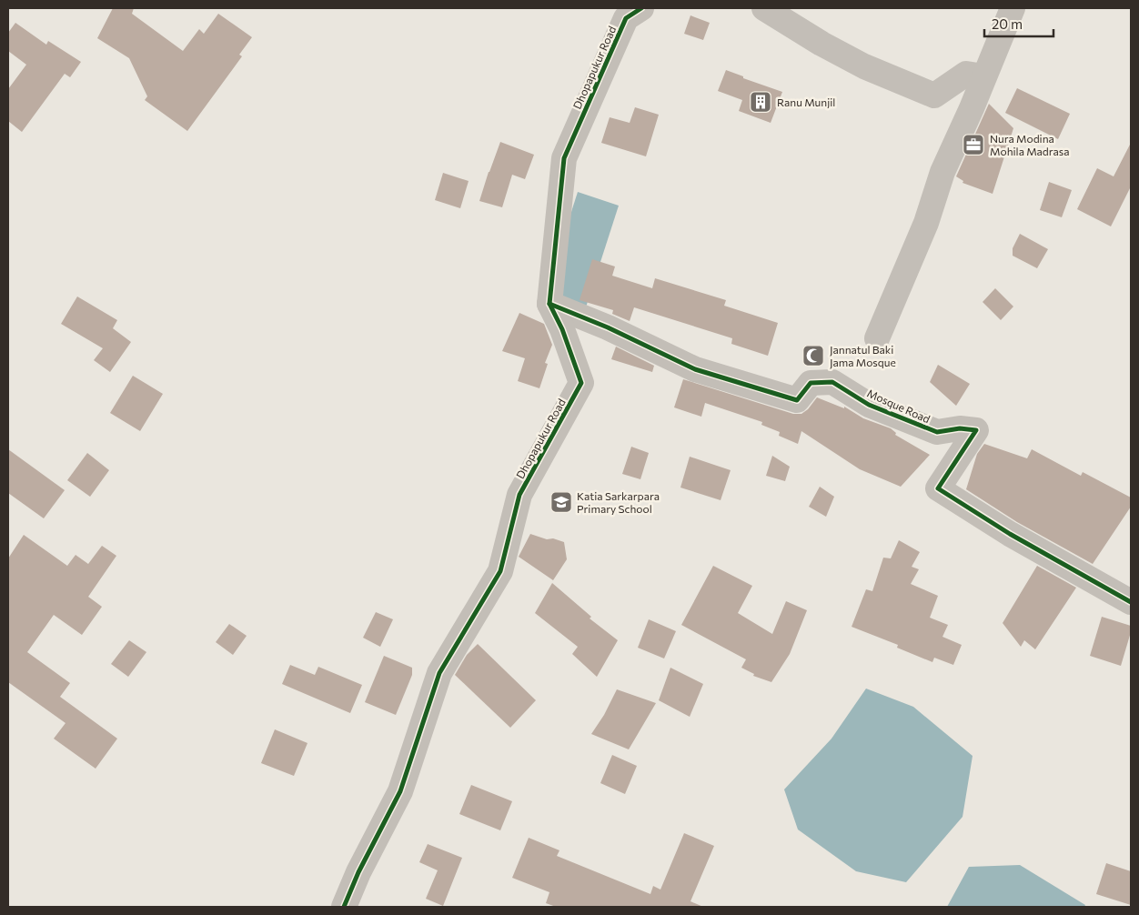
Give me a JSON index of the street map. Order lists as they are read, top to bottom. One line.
{"streets":{"street":["Dhopapukur Road","Mosque Road"]},"crossings":[["Dhopapukur Road","Mosque Road"]],"places":{"building":["Ranu Munjil"],"office":["Nura Modina Mohila Madrasa"],"mosque":["Jannatul Baki Jama Mosque"],"school or university":["Katia Sarkarpara Primary School"]},"scale_bar":"20 m"}
